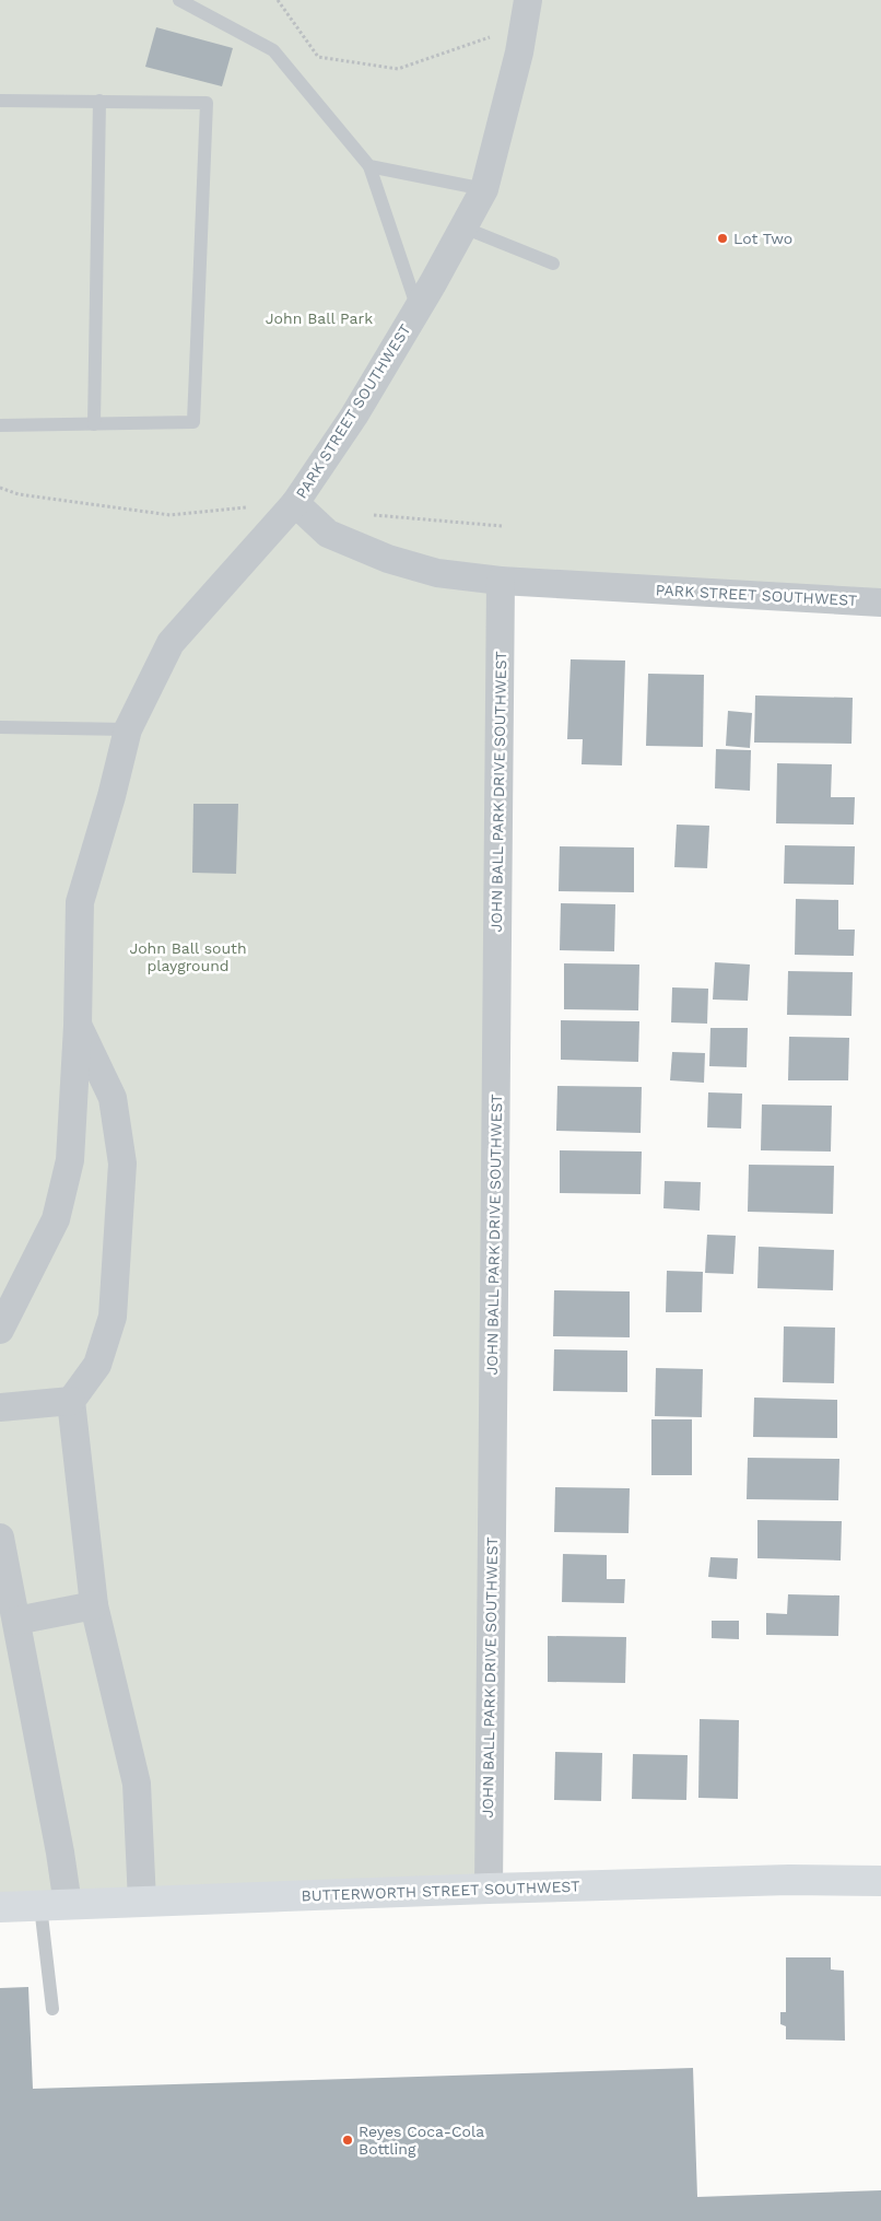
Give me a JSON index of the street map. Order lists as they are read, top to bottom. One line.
{"streets":{"street":["PARK STREET SOUTHWEST","JOHN BALL PARK DRIVE SOUTHWEST","BUTTERWORTH STREET SOUTHWEST"]},"crossings":[["PARK STREET SOUTHWEST","JOHN BALL PARK DRIVE SOUTHWEST"],["JOHN BALL PARK DRIVE SOUTHWEST","BUTTERWORTH STREET SOUTHWEST"]],"parks":["John Ball Park","John Ball south playground"],"places":["Lot Two","Reyes Coca-Cola Bottling"]}
